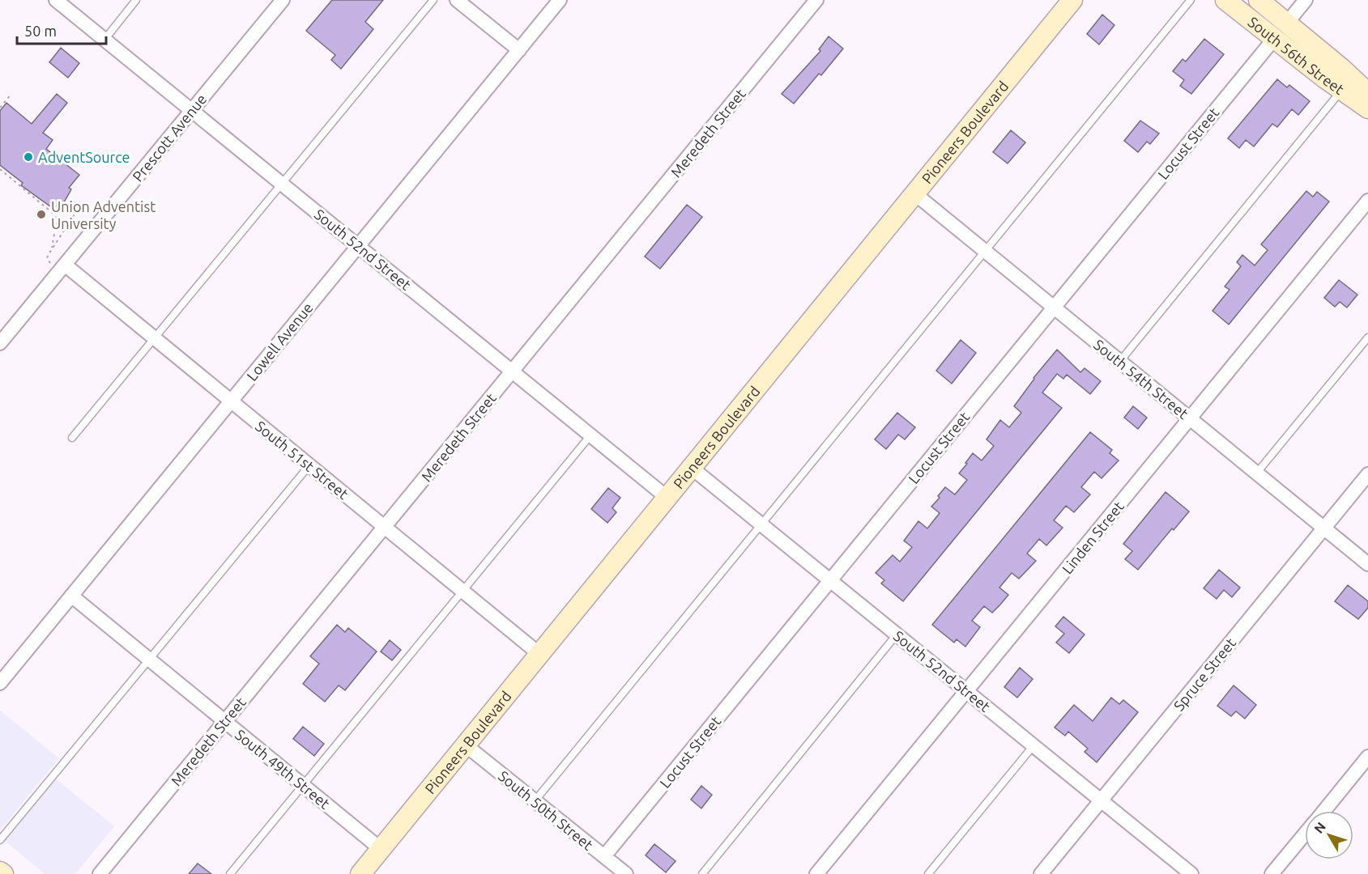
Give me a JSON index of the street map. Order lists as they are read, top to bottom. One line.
{"streets":{"main road":["South 56th Street","Pioneers Boulevard"],"street":["Meredeth Street","Prescott Avenue","Locust Street","South 52nd Street","Lowell Avenue","South 54th Street","South 51st Street","Linden Street","Spruce Street","South 49th Street","South 50th Street"]},"crossings":[["South 56th Street","Locust Street"],["Pioneers Boulevard","South 52nd Street"],["Pioneers Boulevard","South 54th Street"],["Pioneers Boulevard","South 51st Street"],["Pioneers Boulevard","South 49th Street"],["Pioneers Boulevard","South 50th Street"],["Meredeth Street","South 52nd Street"],["Meredeth Street","South 51st Street"],["Meredeth Street","South 49th Street"],["Prescott Avenue","South 52nd Street"],["Prescott Avenue","South 51st Street"],["Locust Street","South 52nd Street"],["Locust Street","South 54th Street"],["Locust Street","South 50th Street"],["South 52nd Street","Lowell Avenue"],["South 52nd Street","Linden Street"],["South 52nd Street","Spruce Street"],["Lowell Avenue","South 51st Street"],["Lowell Avenue","South 49th Street"],["South 54th Street","Linden Street"],["South 54th Street","Spruce Street"]],"places":["AdventSource","Union Adventist University"],"scale_bar":"50 m","north":"top left"}
